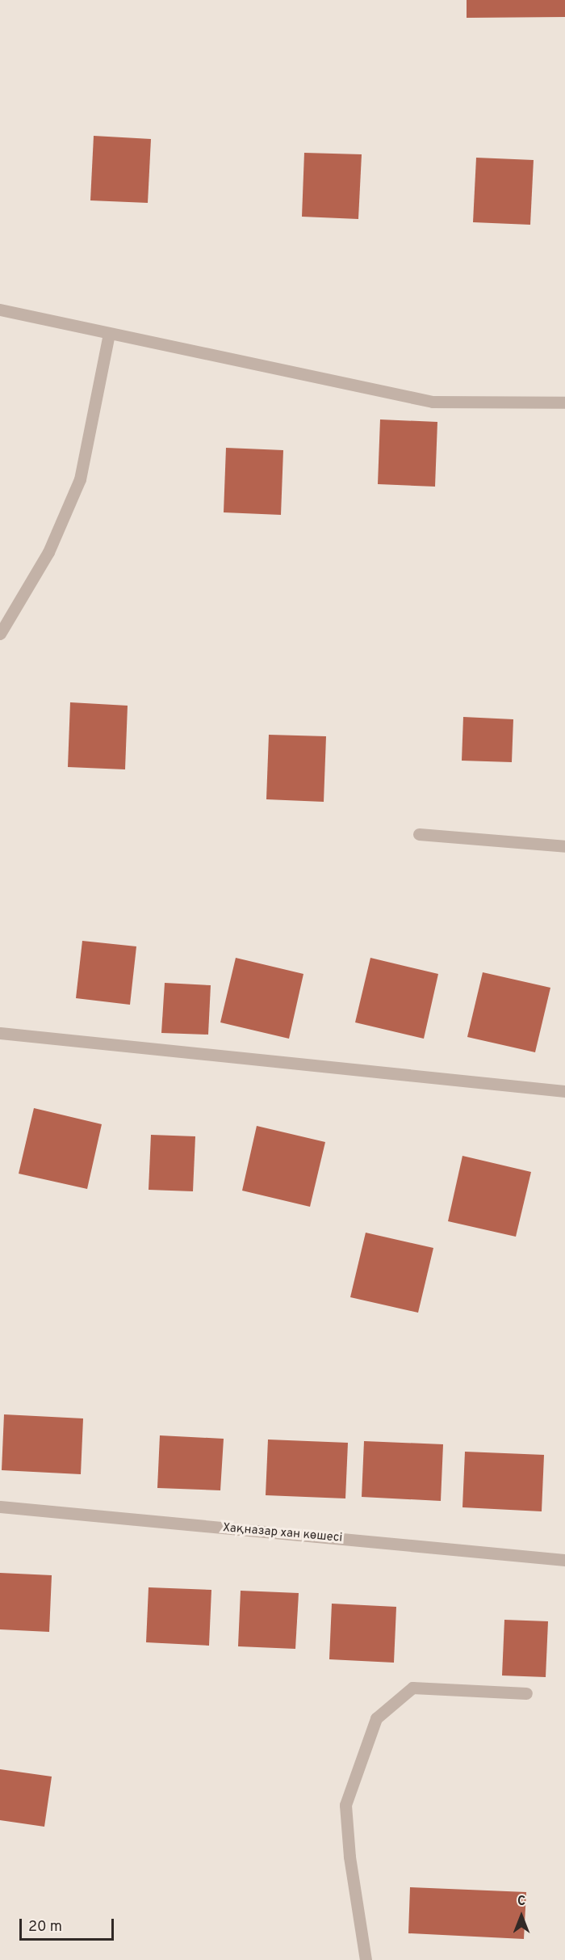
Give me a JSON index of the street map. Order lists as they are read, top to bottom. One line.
{"streets":{"street":["Хақназар хан көшесі"]},"scale_bar":"20 m","north":"top"}
